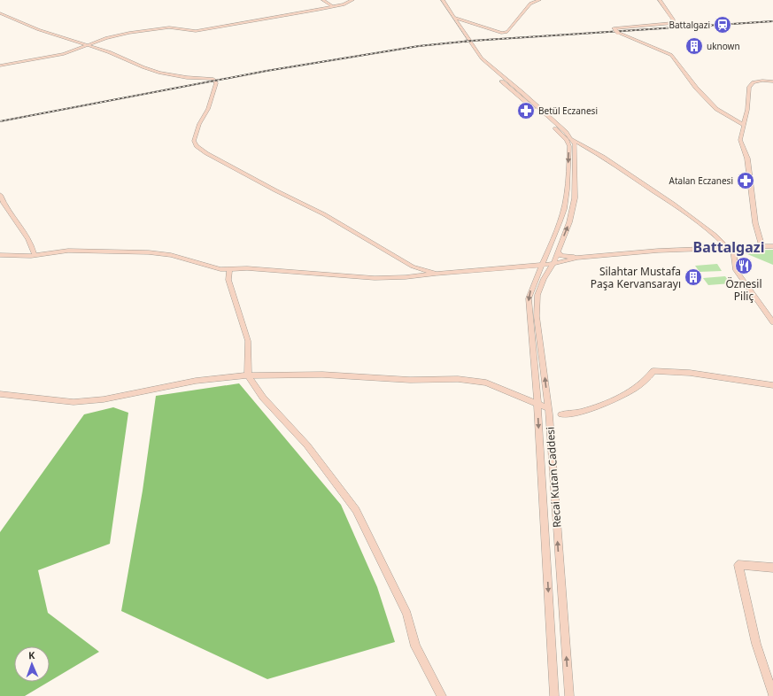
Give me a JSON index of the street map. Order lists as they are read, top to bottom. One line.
{"streets":{"street":["Recai Kutan Caddesi"]},"districts":["Battalgazi"],"places":{"station":["Battalgazi"],"building":["uknown","Silahtar Mustafa Paşa Kervansarayı"],"pharmacy":["Betül Eczanesi","Atalan Eczanesi"],"restaurant":["Öznesil Piliç"]},"north":"top"}
